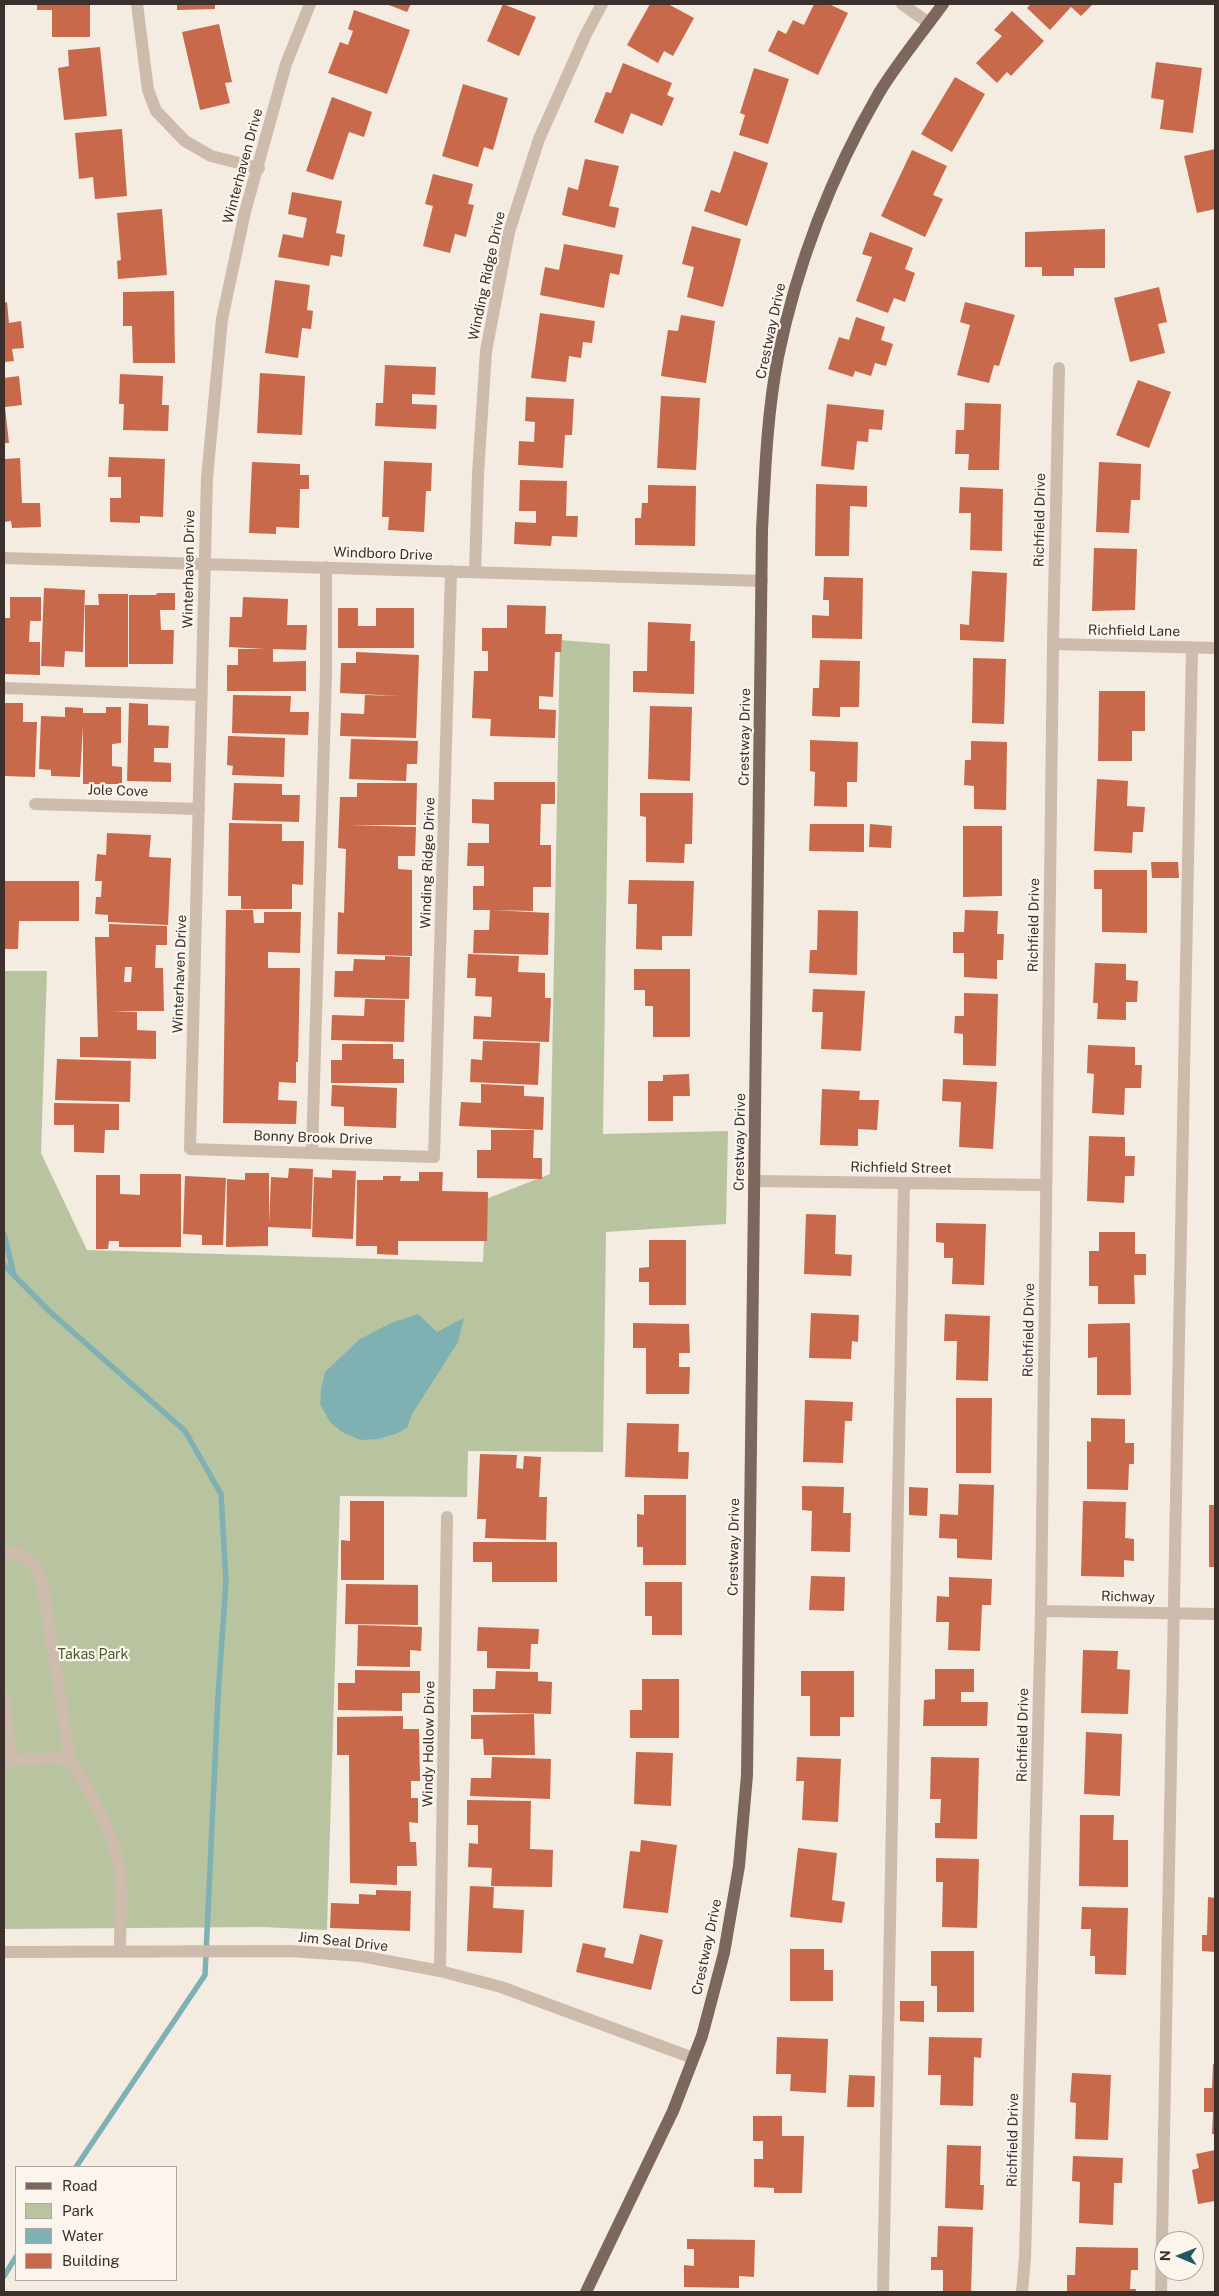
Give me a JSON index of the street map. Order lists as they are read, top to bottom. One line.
{"streets":{"main road":["Crestway Drive"],"street":["Winterhaven Drive","Winding Ridge Drive","Richfield Drive","Windboro Drive","Richfield Lane","Jole Cove","Bonny Brook Drive","Richfield Street","Richway","Windy Hollow Drive","Jim Seal Drive"]},"crossings":[["Winterhaven Drive","Windboro Drive"],["Winterhaven Drive","Jole Cove"],["Winterhaven Drive","Bonny Brook Drive"],["Winding Ridge Drive","Windboro Drive"],["Winding Ridge Drive","Bonny Brook Drive"],["Crestway Drive","Windboro Drive"],["Crestway Drive","Richfield Street"],["Crestway Drive","Jim Seal Drive"],["Richfield Drive","Richfield Lane"],["Richfield Drive","Richfield Street"],["Richfield Drive","Richway"],["Windy Hollow Drive","Jim Seal Drive"]],"parks":["Takas Park"],"legend":["Road","Park","Water","Building"],"north":"left"}
